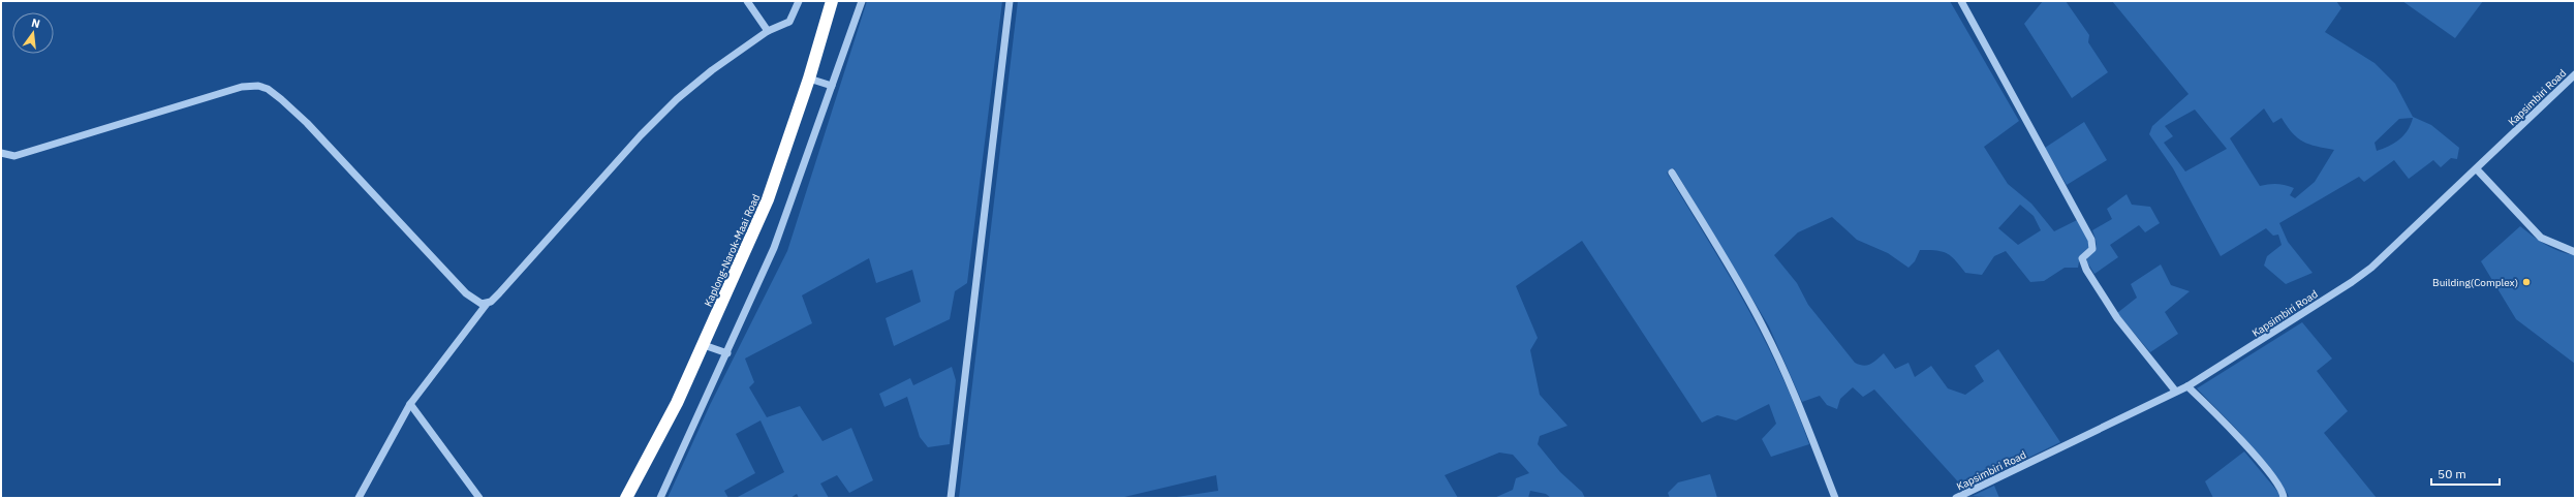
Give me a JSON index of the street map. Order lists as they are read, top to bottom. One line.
{"streets":{"highway":["Kaplong-Narok-Maai Road"],"street":["Kapsimbiri Road"]},"places":["Building(Complex)"],"scale_bar":"50 m","north":"top"}
